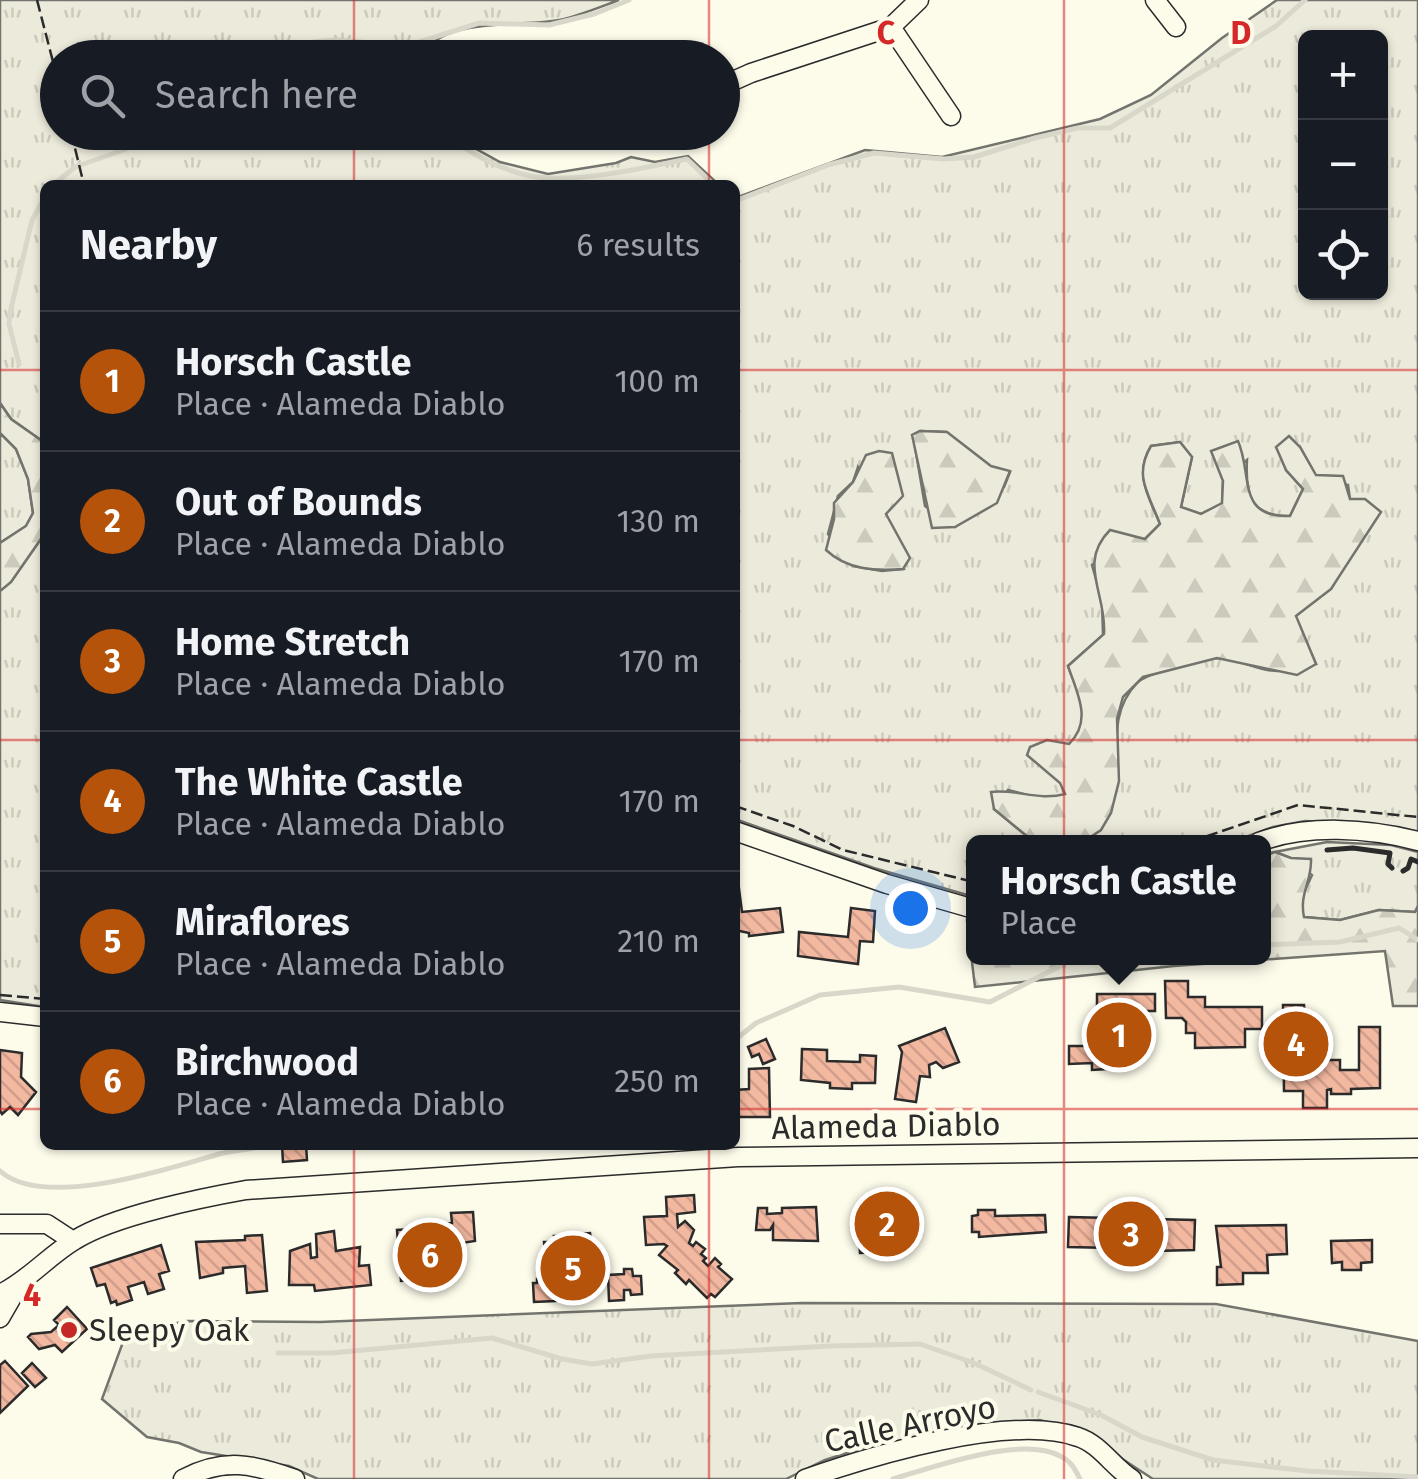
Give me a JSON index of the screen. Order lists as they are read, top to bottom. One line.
{"streets":{"street":["Alameda Diablo","Calle Arroyo"]},"places":["Sleepy Oak"],"page":{"map_buttons":["+","−"],"search":"Search here","heading":["Nearby","6 results"],"list":[{"mark":"1","name":"Horsch Castle","note":"Place · Alameda Diablo","value":"100 m"},{"mark":"2","name":"Out of Bounds","note":"Place · Alameda Diablo","value":"130 m"},{"mark":"3","name":"Home Stretch","note":"Place · Alameda Diablo","value":"170 m"},{"mark":"4","name":"The White Castle","note":"Place · Alameda Diablo","value":"170 m"},{"mark":"5","name":"Miraflores","note":"Place · Alameda Diablo","value":"210 m"},{"mark":"6","name":"Birchwood","note":"Place · Alameda Diablo","value":"250 m"}],"popup":["Horsch Castle","Place"],"pins":["1","4","2","3","6","5"]},"grid":{"columns":["C","D"],"rows":["4"]}}
